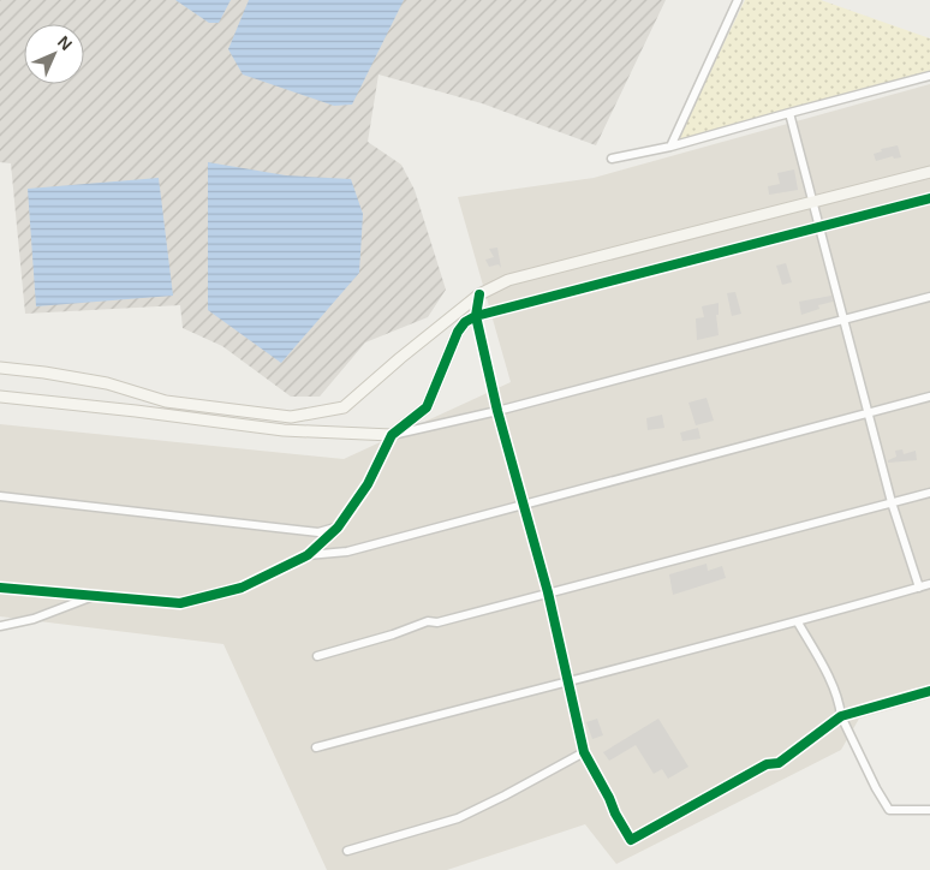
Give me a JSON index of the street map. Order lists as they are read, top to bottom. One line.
{"north":"top right"}
